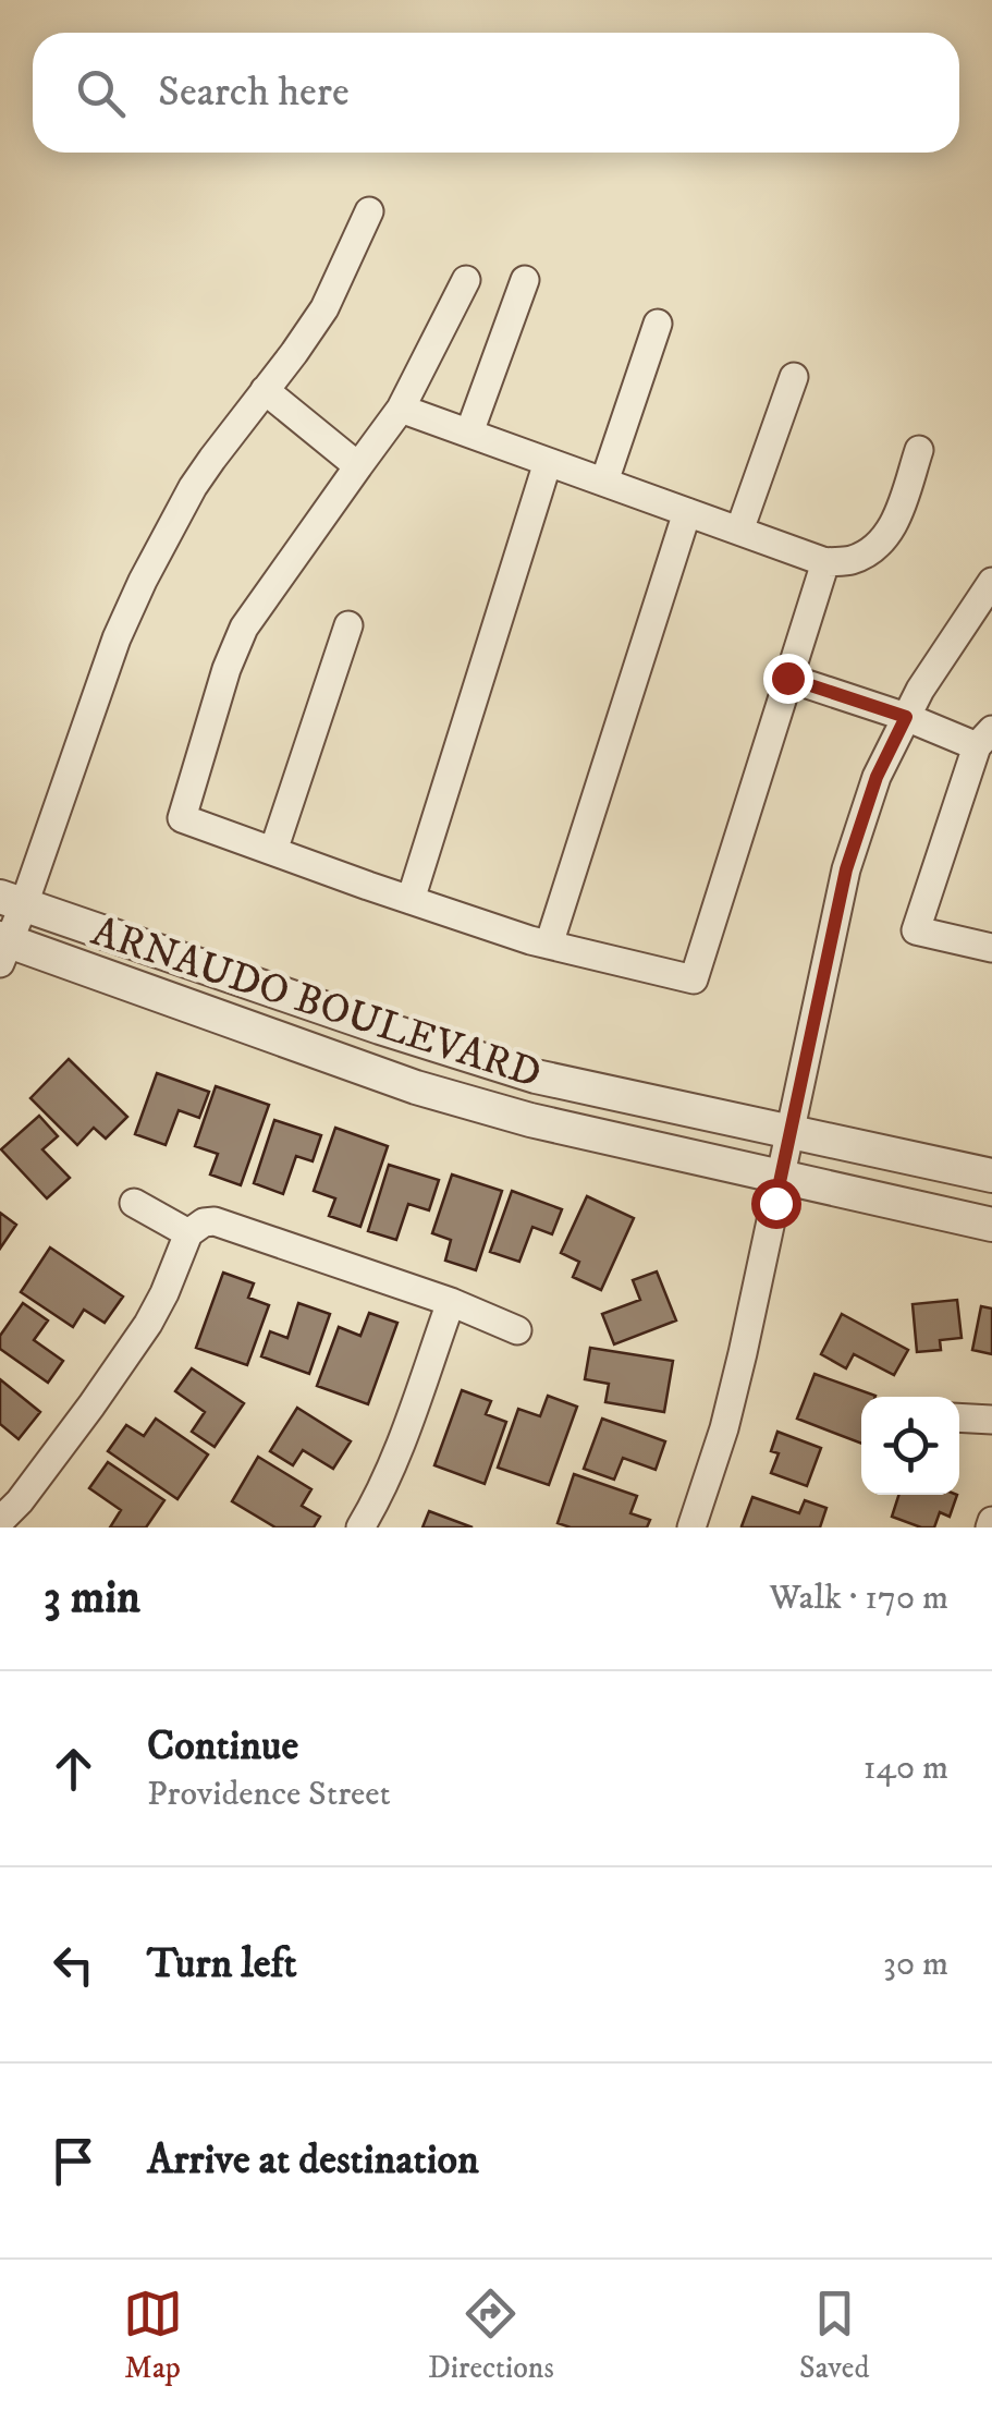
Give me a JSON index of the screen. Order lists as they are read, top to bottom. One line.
{"streets":{"street":["ARNAUDO BOULEVARD"]},"page":{"search":"Search here","heading":["3 min","Walk · 170 m"],"list":[["Continue","Providence Street","140 m"],["Turn left","30 m"],"Arrive at destination"],"nav":["Map","Directions","Saved"]}}
